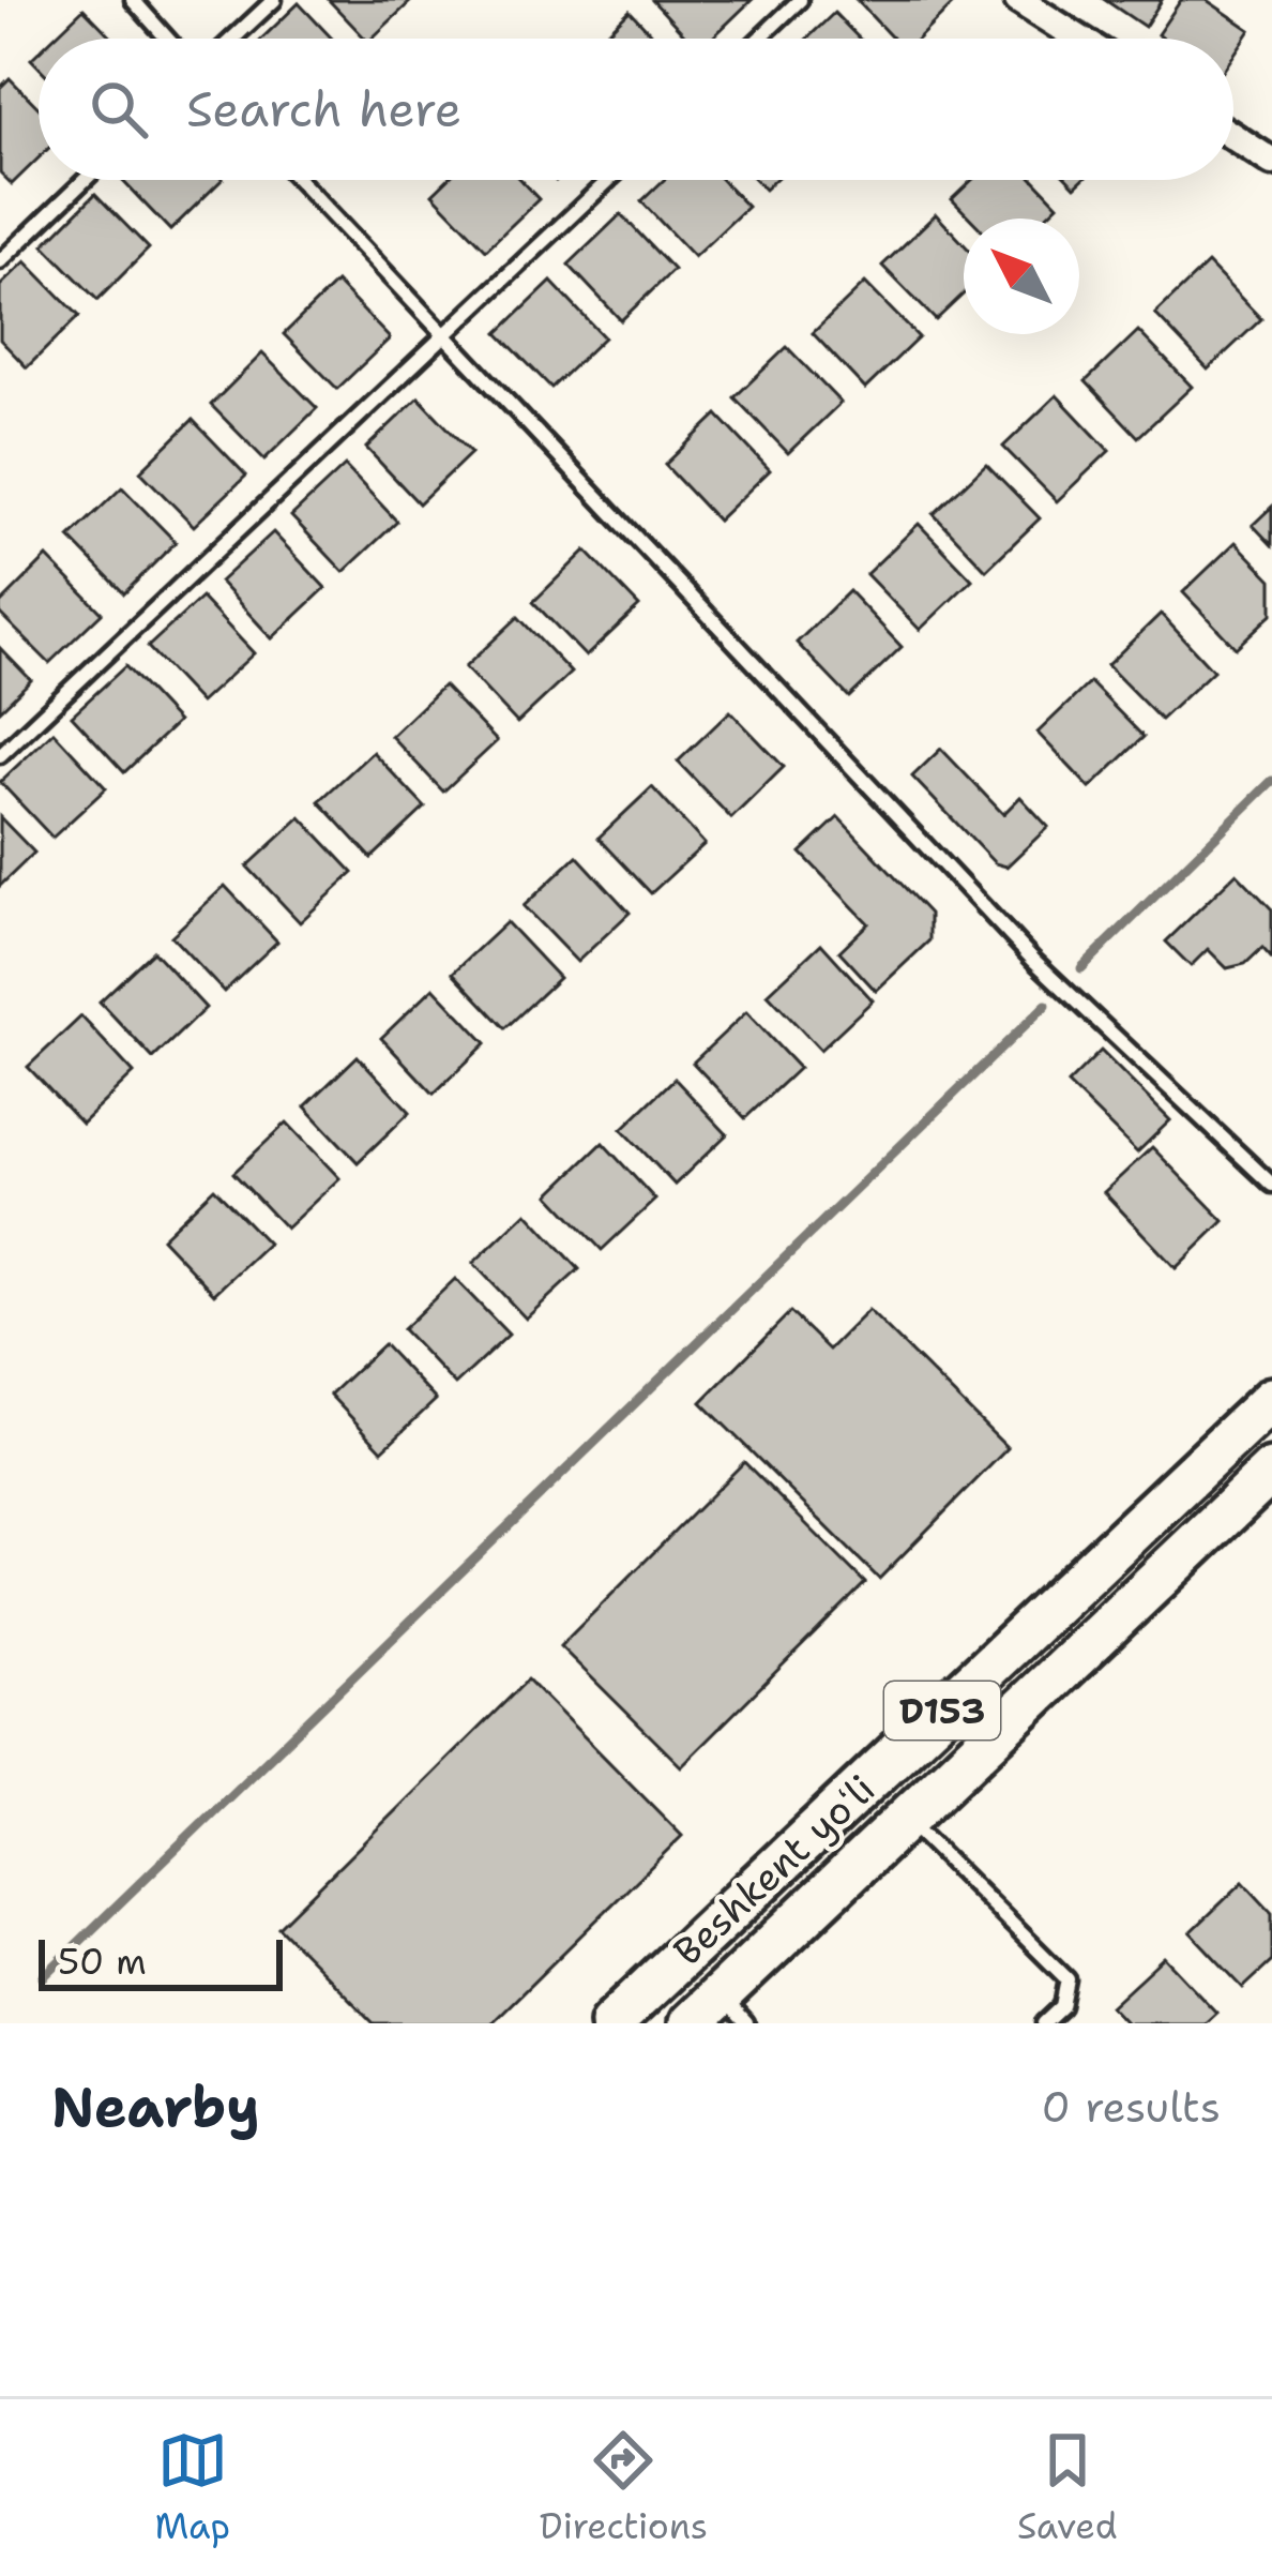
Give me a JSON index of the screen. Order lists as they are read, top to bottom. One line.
{"streets":{"main road":["D153","Beshkent yoʻli"]},"scale_bar":"50 m","north":"top left","page":{"search":"Search here","scale":"50 m","heading":["Nearby","0 results"],"nav":["Map","Directions","Saved"]}}
